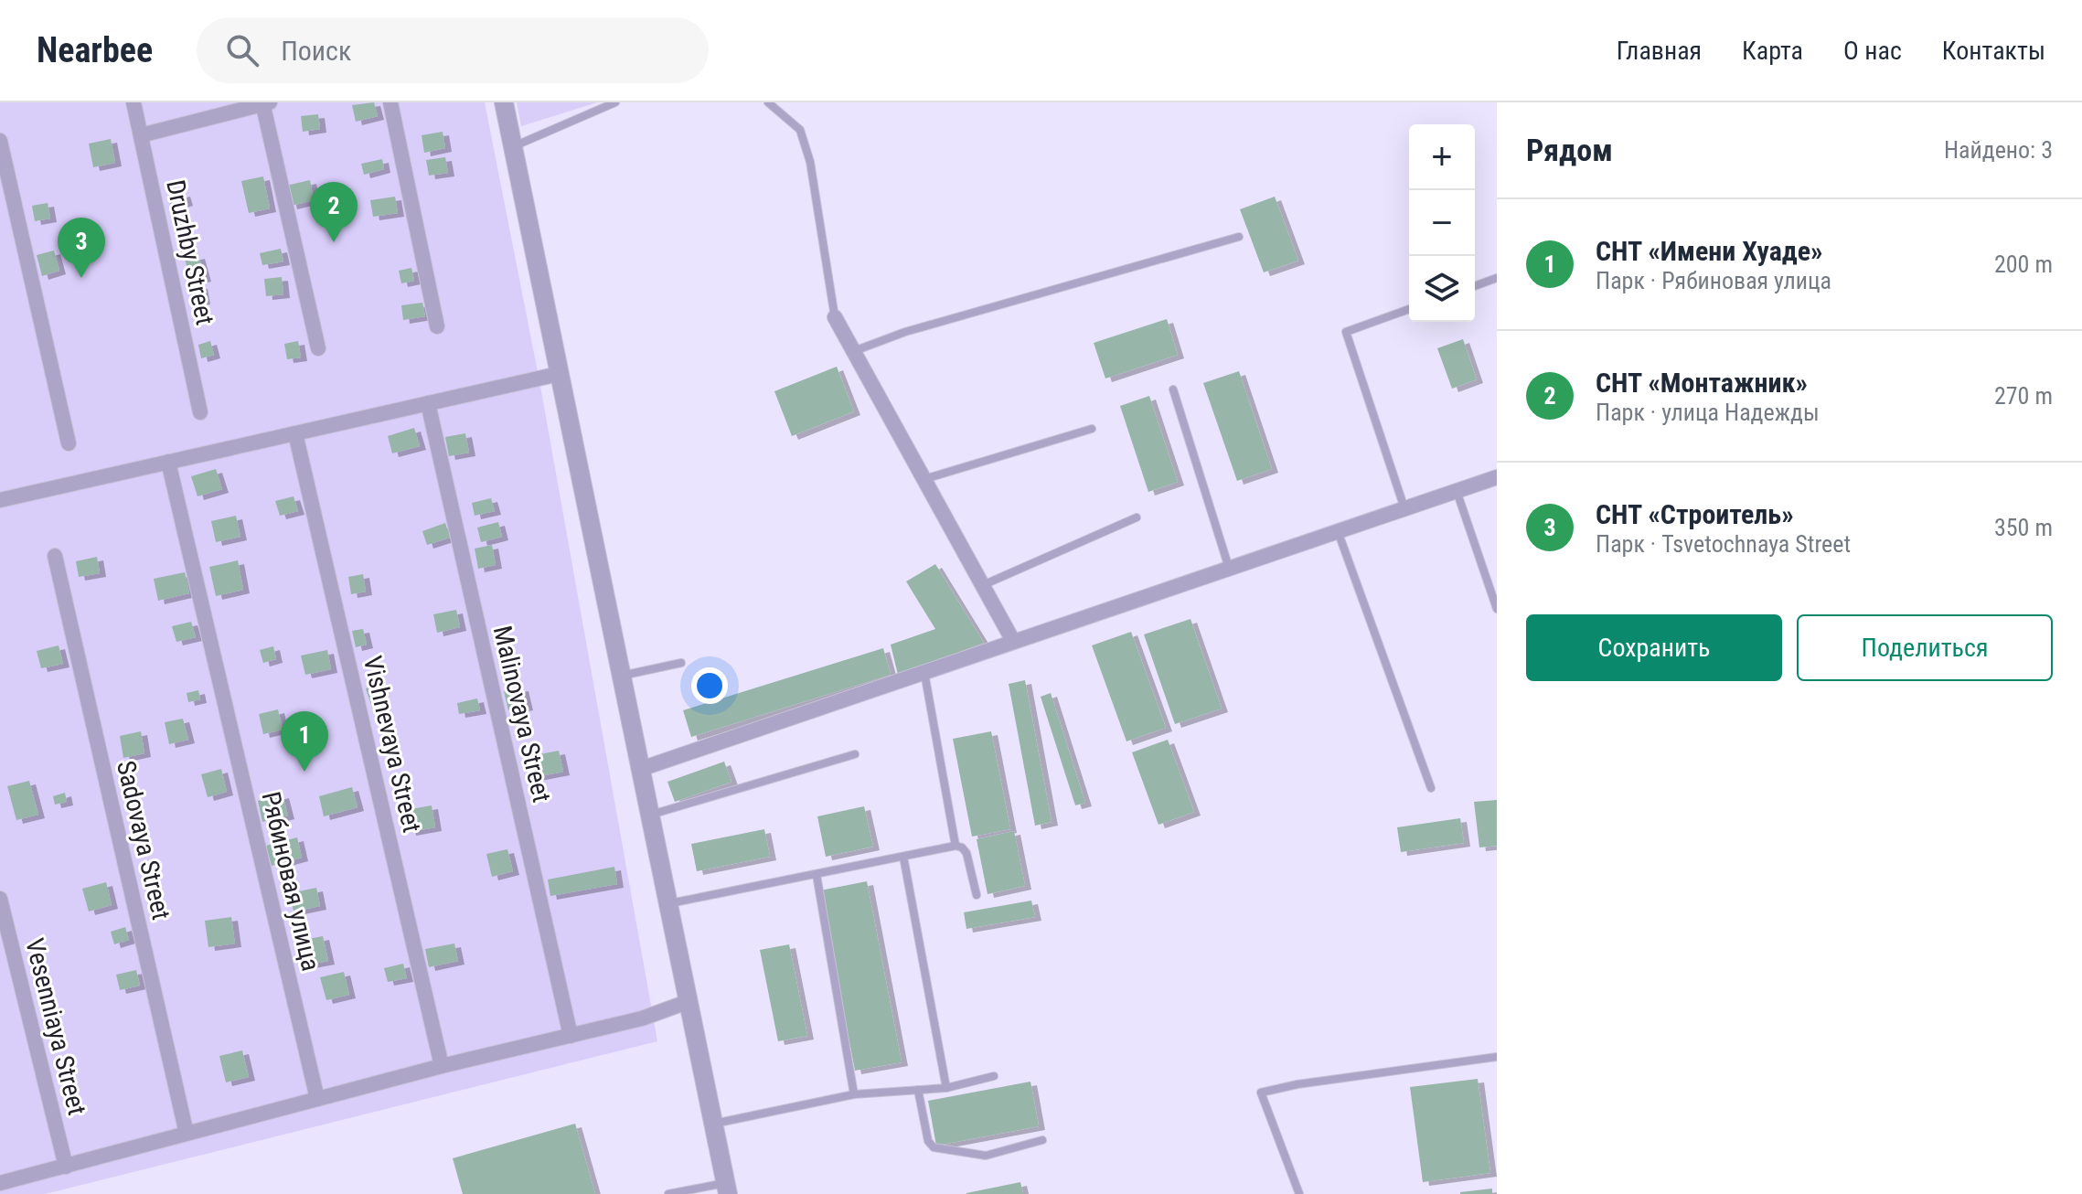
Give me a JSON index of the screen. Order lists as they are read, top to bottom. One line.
{"streets":{"street":["Druzhby Street","Malinovaya Street","Vishnevaya Street","Sadovaya Street","Рябиновая улица","Vesenniaya Street"]},"page":{"header":"Nearbee","search":"Поиск","nav":["Главная","Карта","О нас","Контакты"],"heading":["Рядом","Найдено: 3"],"map_buttons":["+","−"],"pins":["2","3","1"],"list":[{"mark":"1","name":"СНТ «Имени Хуаде»","note":"Парк · Рябиновая улица","value":"200 m"},{"mark":"2","name":"СНТ «Монтажник»","note":"Парк · улица Надежды","value":"270 m"},{"mark":"3","name":"СНТ «Строитель»","note":"Парк · Tsvetochnaya Street","value":"350 m"}],"buttons":["Сохранить","Поделиться"]}}
